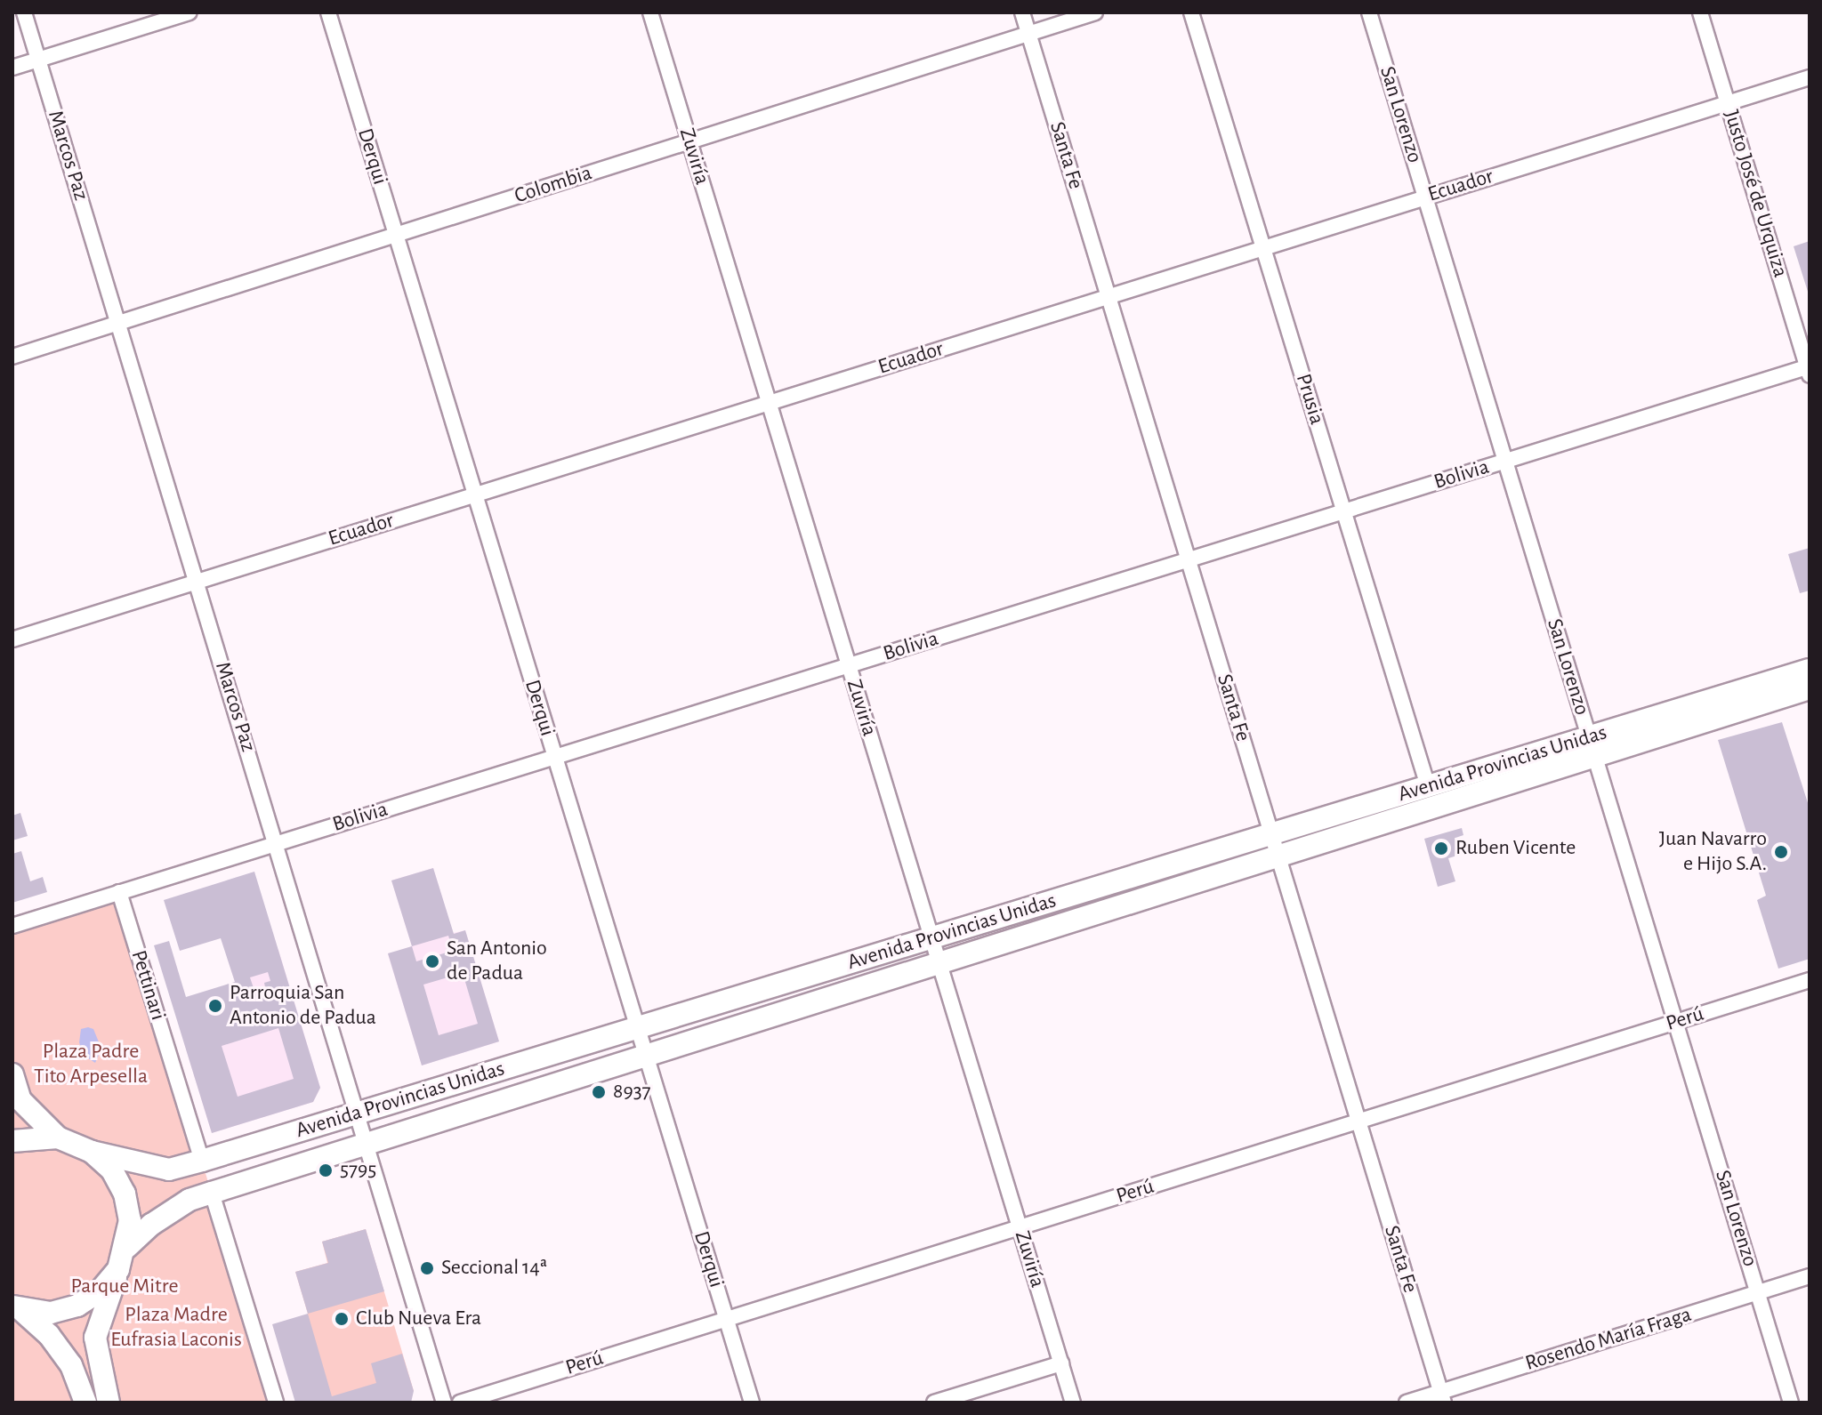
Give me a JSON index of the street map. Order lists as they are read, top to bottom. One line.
{"streets":{"main road":["Avenida Provincias Unidas"],"street":["San Lorenzo","Marcos Paz","Santa Fe","Derqui","Zuviría","Colombia","Ecuador","Justo José de Urquiza","Prusia","Bolivia","Pettinari","Perú","Rosendo María Fraga"]},"crossings":[["San Lorenzo","Ecuador"],["San Lorenzo","Bolivia"],["San Lorenzo","Avenida Provincias Unidas"],["San Lorenzo","Perú"],["San Lorenzo","Rosendo María Fraga"],["Marcos Paz","Colombia"],["Marcos Paz","Ecuador"],["Marcos Paz","Bolivia"],["Marcos Paz","Avenida Provincias Unidas"],["Santa Fe","Colombia"],["Santa Fe","Ecuador"],["Santa Fe","Bolivia"],["Santa Fe","Avenida Provincias Unidas"],["Santa Fe","Perú"],["Santa Fe","Rosendo María Fraga"],["Derqui","Colombia"],["Derqui","Ecuador"],["Derqui","Bolivia"],["Derqui","Avenida Provincias Unidas"],["Derqui","Perú"],["Zuviría","Colombia"],["Zuviría","Ecuador"],["Zuviría","Bolivia"],["Zuviría","Avenida Provincias Unidas"],["Zuviría","Perú"],["Ecuador","Justo José de Urquiza"],["Ecuador","Prusia"],["Justo José de Urquiza","Bolivia"],["Prusia","Bolivia"],["Prusia","Avenida Provincias Unidas"],["Bolivia","Pettinari"],["Avenida Provincias Unidas","Pettinari"]],"parks":["Plaza Padre Tito Arpesella","Parque Mitre","Plaza Madre Eufrasia Laconis"],"places":["Ruben Vicente","Juan Navarro e Hijo S.A.","San Antonio de Padua","Parroquia San Antonio de Padua","8937","5795","Seccional 14ª","Club Nueva Era"]}
